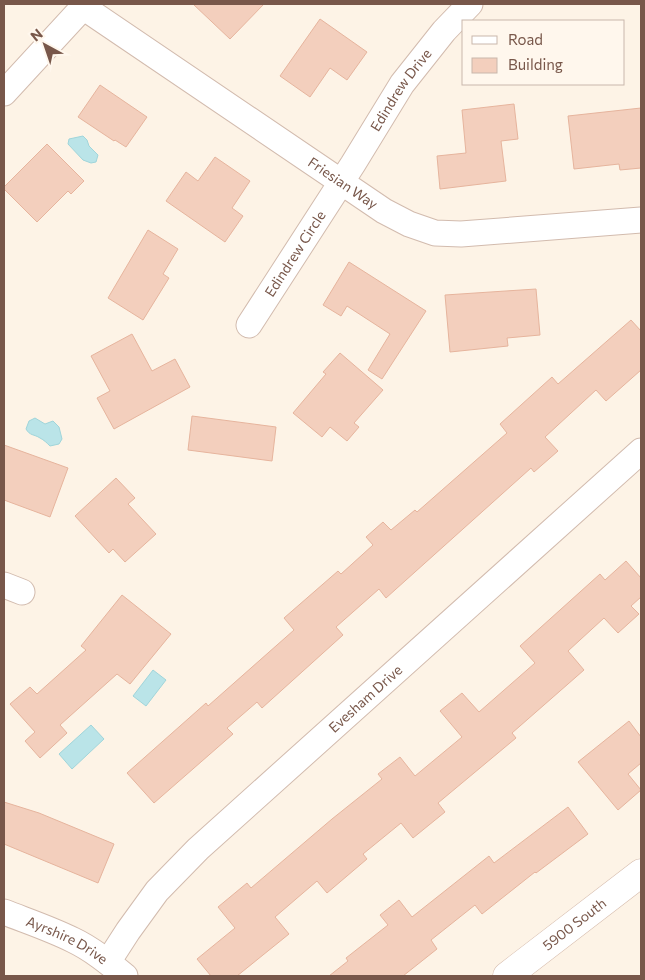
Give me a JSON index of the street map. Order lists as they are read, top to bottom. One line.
{"streets":{"main road":["5900 South"],"street":["Edindrew Drive","Friesian Way","Edindrew Circle","Evesham Drive","Ayrshire Drive"]},"crossings":[["Edindrew Drive","Friesian Way"],["Edindrew Drive","Edindrew Circle"],["Friesian Way","Edindrew Circle"],["Evesham Drive","Ayrshire Drive"]],"legend":["Road","Building"],"north":"top left"}
